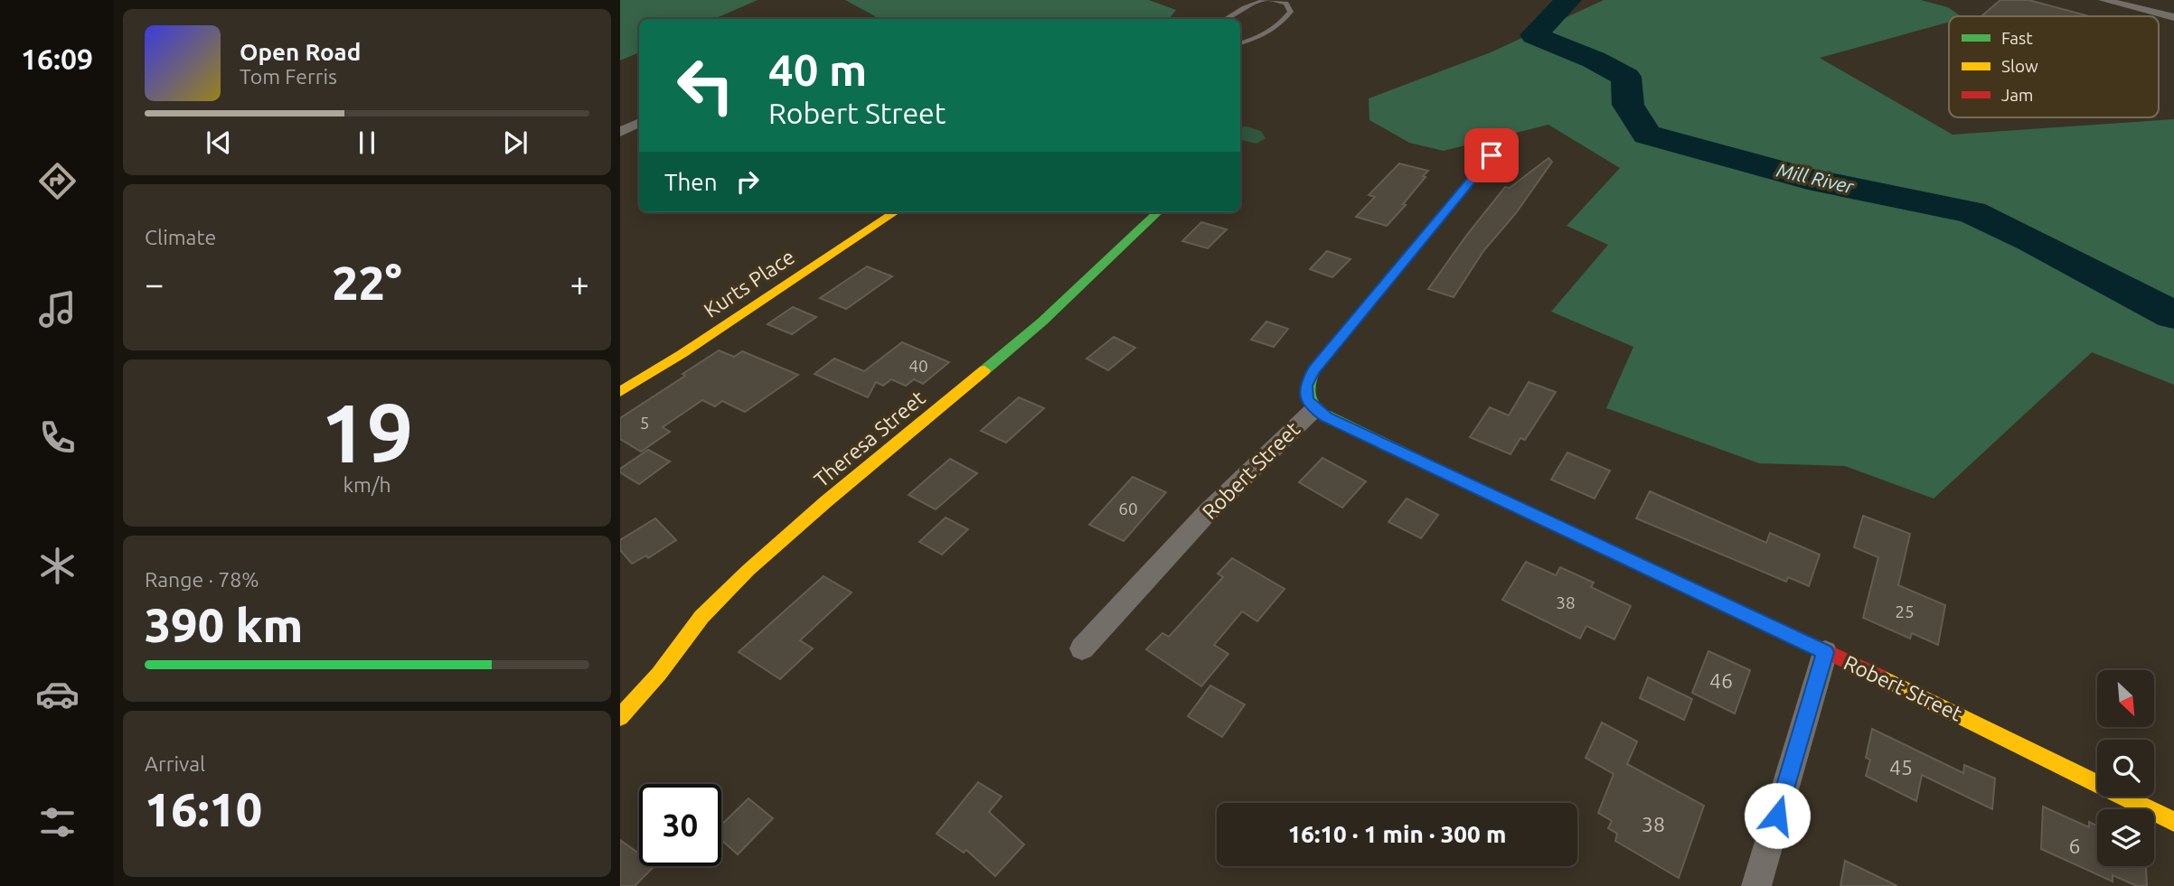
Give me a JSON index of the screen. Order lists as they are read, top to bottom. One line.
{"streets":{"street":["Kurts Place","Theresa Street","Robert Street"]},"water":["Mill River"],"house_numbers":["40","5","60","38","25","46","45","38","6"],"legend":["Fast","Slow","Jam"],"north":"bottom right","page":{"tabs":"16:09","turn":["40 m","Robert Street"],"song":["Open Road","Tom Ferris"],"then":"Then","tile":["Climate",["19","km/h"],["Range · 78%","390 km"],["Arrival","16:10"]],"heat":["−","22°","+"],"limit":"30","trip":"16:10 · 1 min · 300 m"}}
